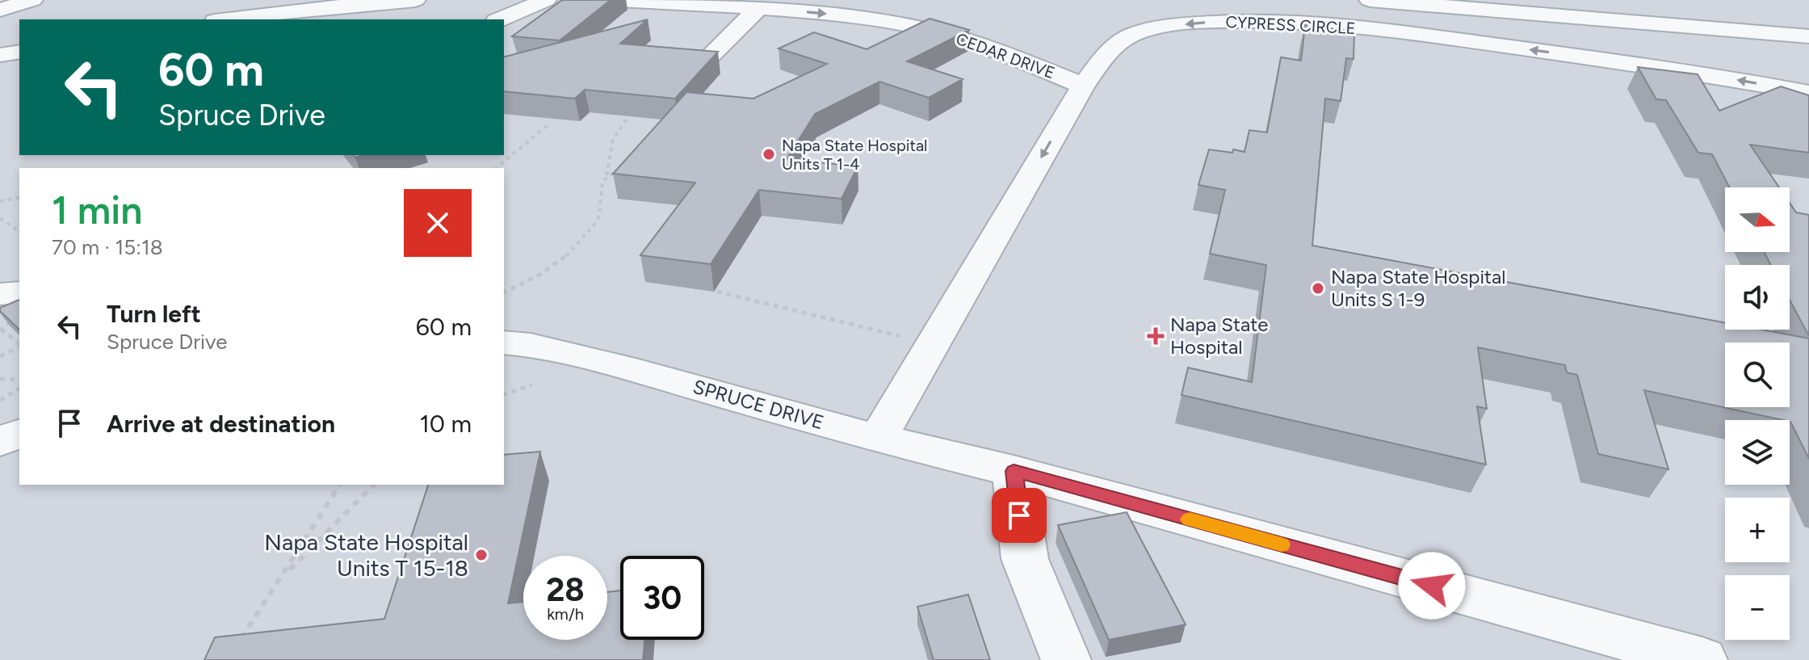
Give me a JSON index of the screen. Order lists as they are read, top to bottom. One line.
{"streets":{"street":["CYPRESS CIRCLE","CEDAR DRIVE","SPRUCE DRIVE"]},"crossings":[["CYPRESS CIRCLE","CEDAR DRIVE"],["CYPRESS CIRCLE","SPRUCE DRIVE"]],"one_way":["CEDAR DRIVE"],"places":{"other":["Napa State Hospital Units T 1-4","Napa State Hospital Units S 1-9","Napa State Hospital Units T 15-18"],"health":["Napa State Hospital"]},"north":"right","page":{"turn":["60 m","Spruce Drive"],"heading":["1 min","70 m · 15:18"],"map_buttons":["+","−"],"list":[{"name":"Turn left","note":"Spruce Drive","value":"60 m"},{"name":"Arrive at destination","value":"10 m"}],"speed":"28 km/h","limit":"30"}}
